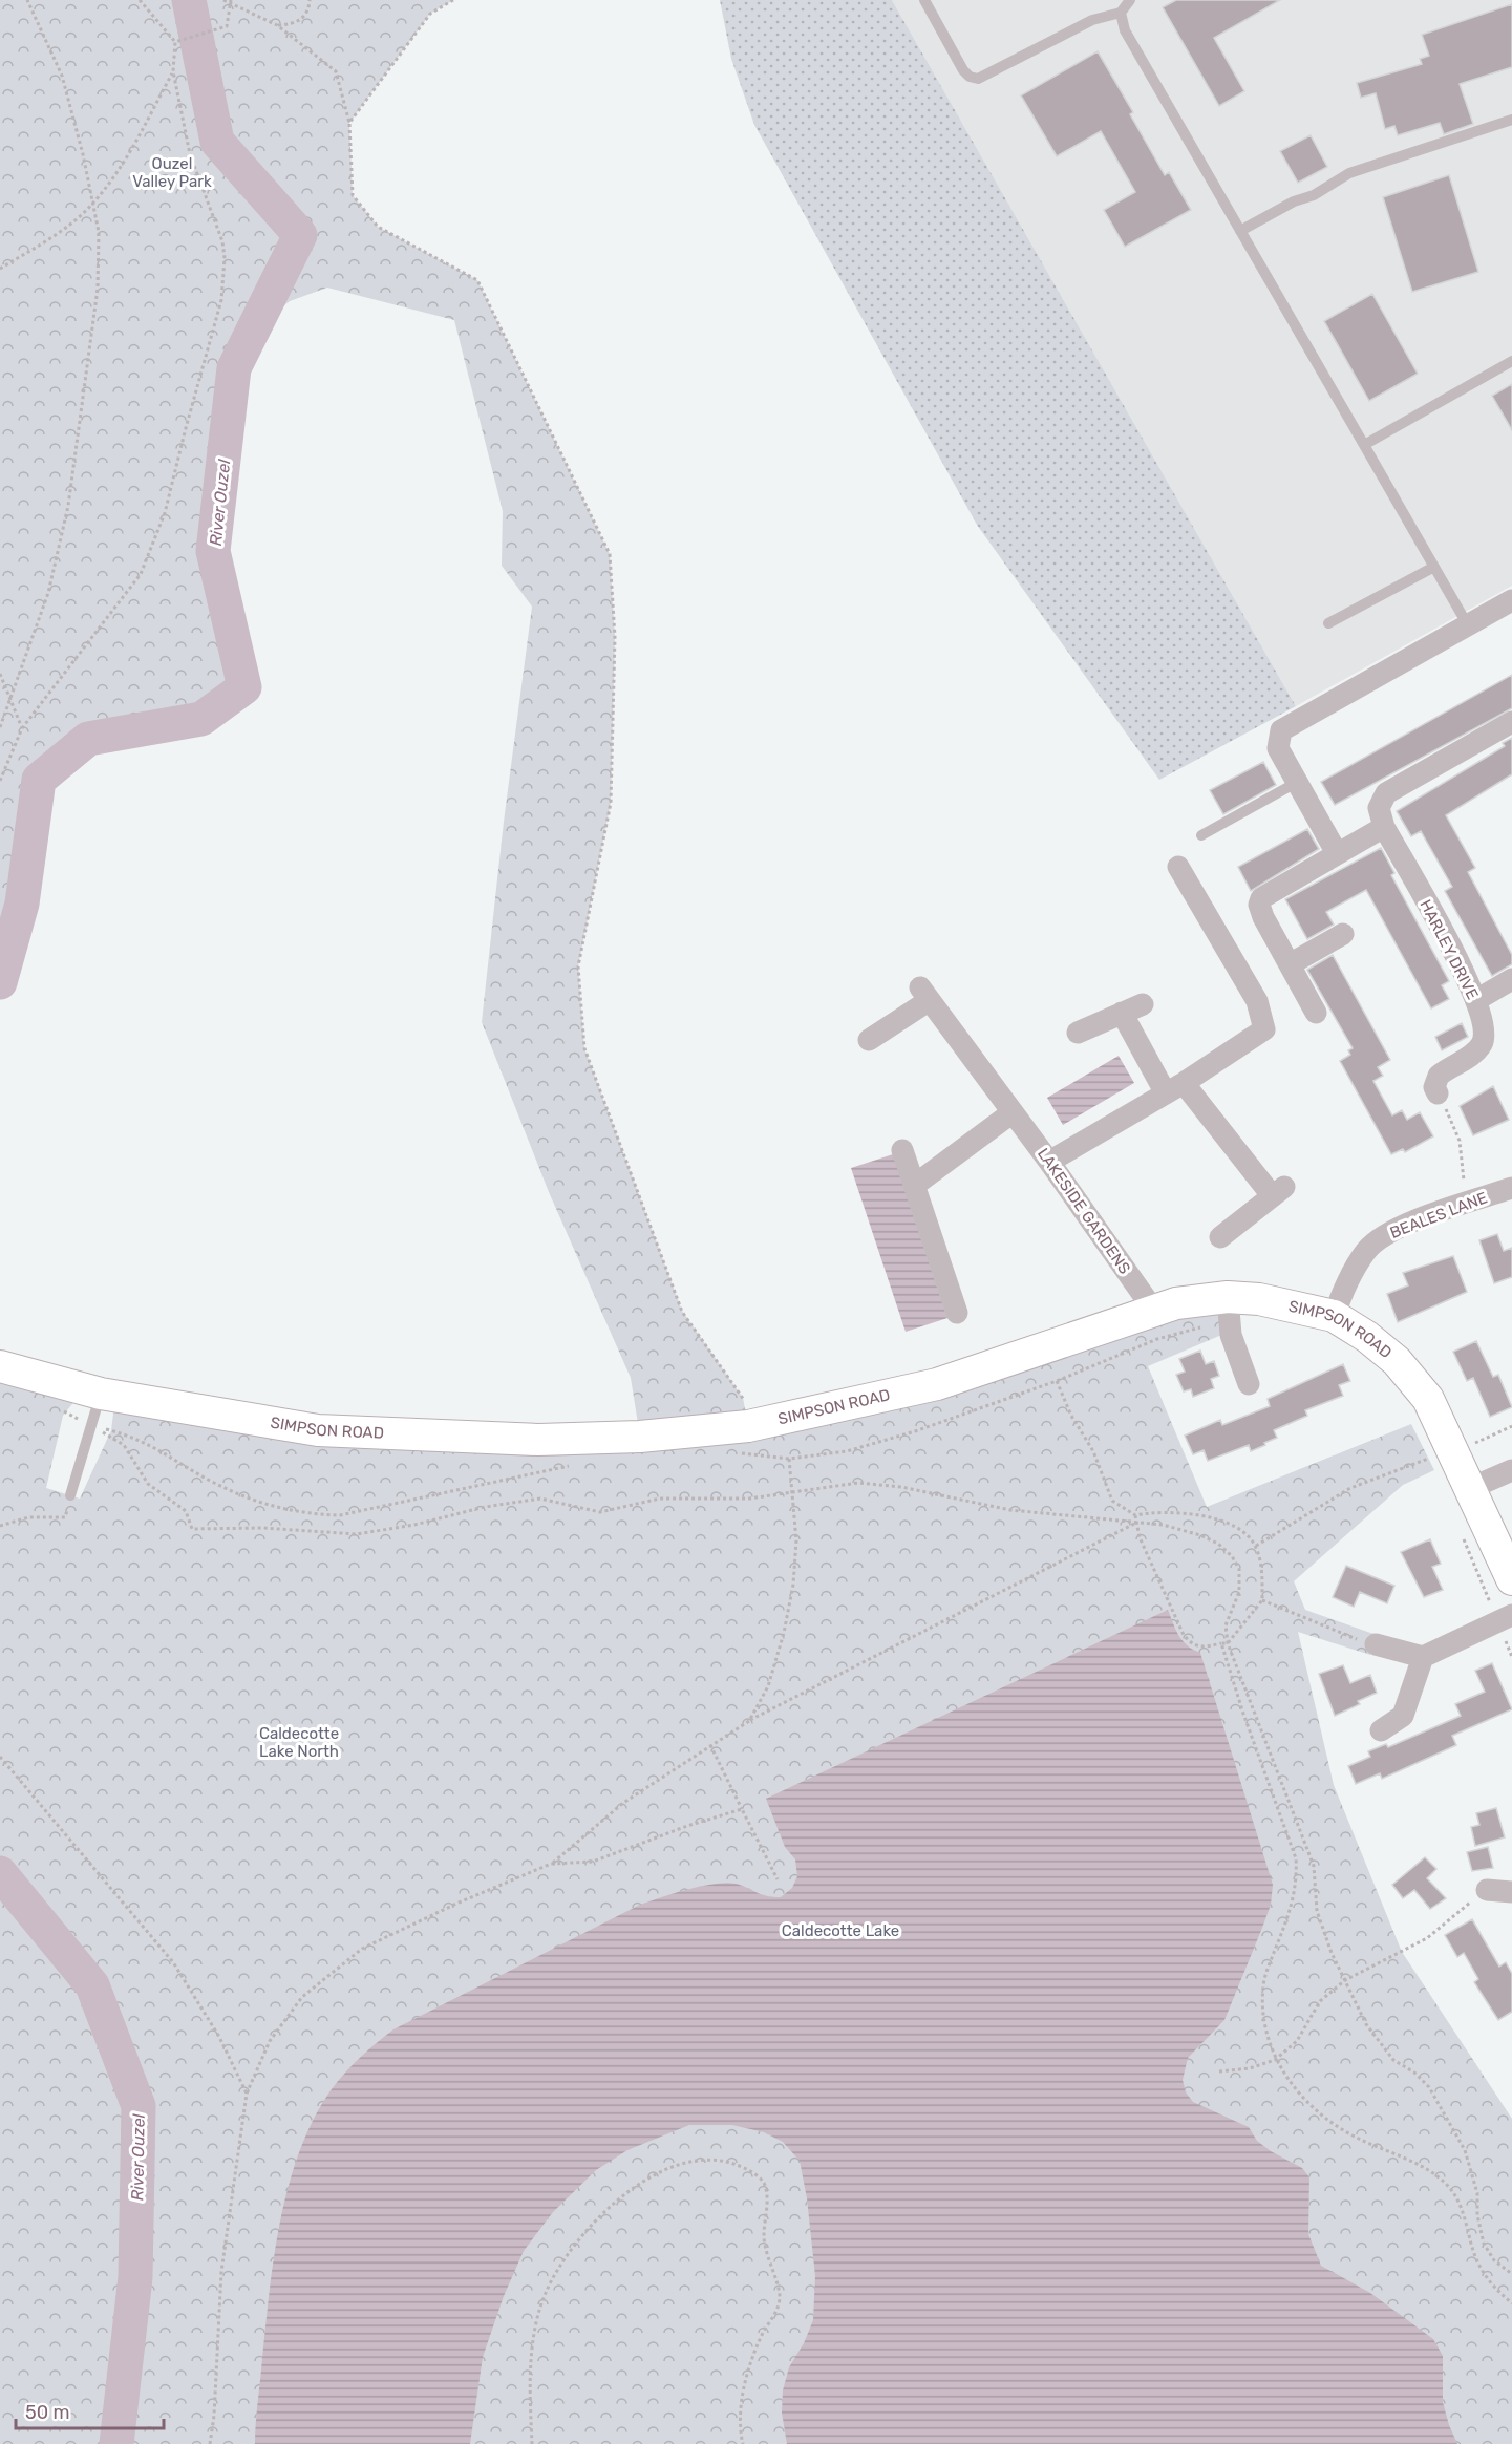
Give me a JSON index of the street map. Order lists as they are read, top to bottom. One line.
{"streets":{"street":["HARLEY DRIVE","LAKESIDE GARDENS","BEALES LANE","SIMPSON ROAD"]},"crossings":[["LAKESIDE GARDENS","SIMPSON ROAD"],["BEALES LANE","SIMPSON ROAD"]],"water":["River Ouzel"],"parks":["Ouzel Valley Park","Caldecotte Lake North","Caldecotte Lake"],"scale_bar":"50 m"}
